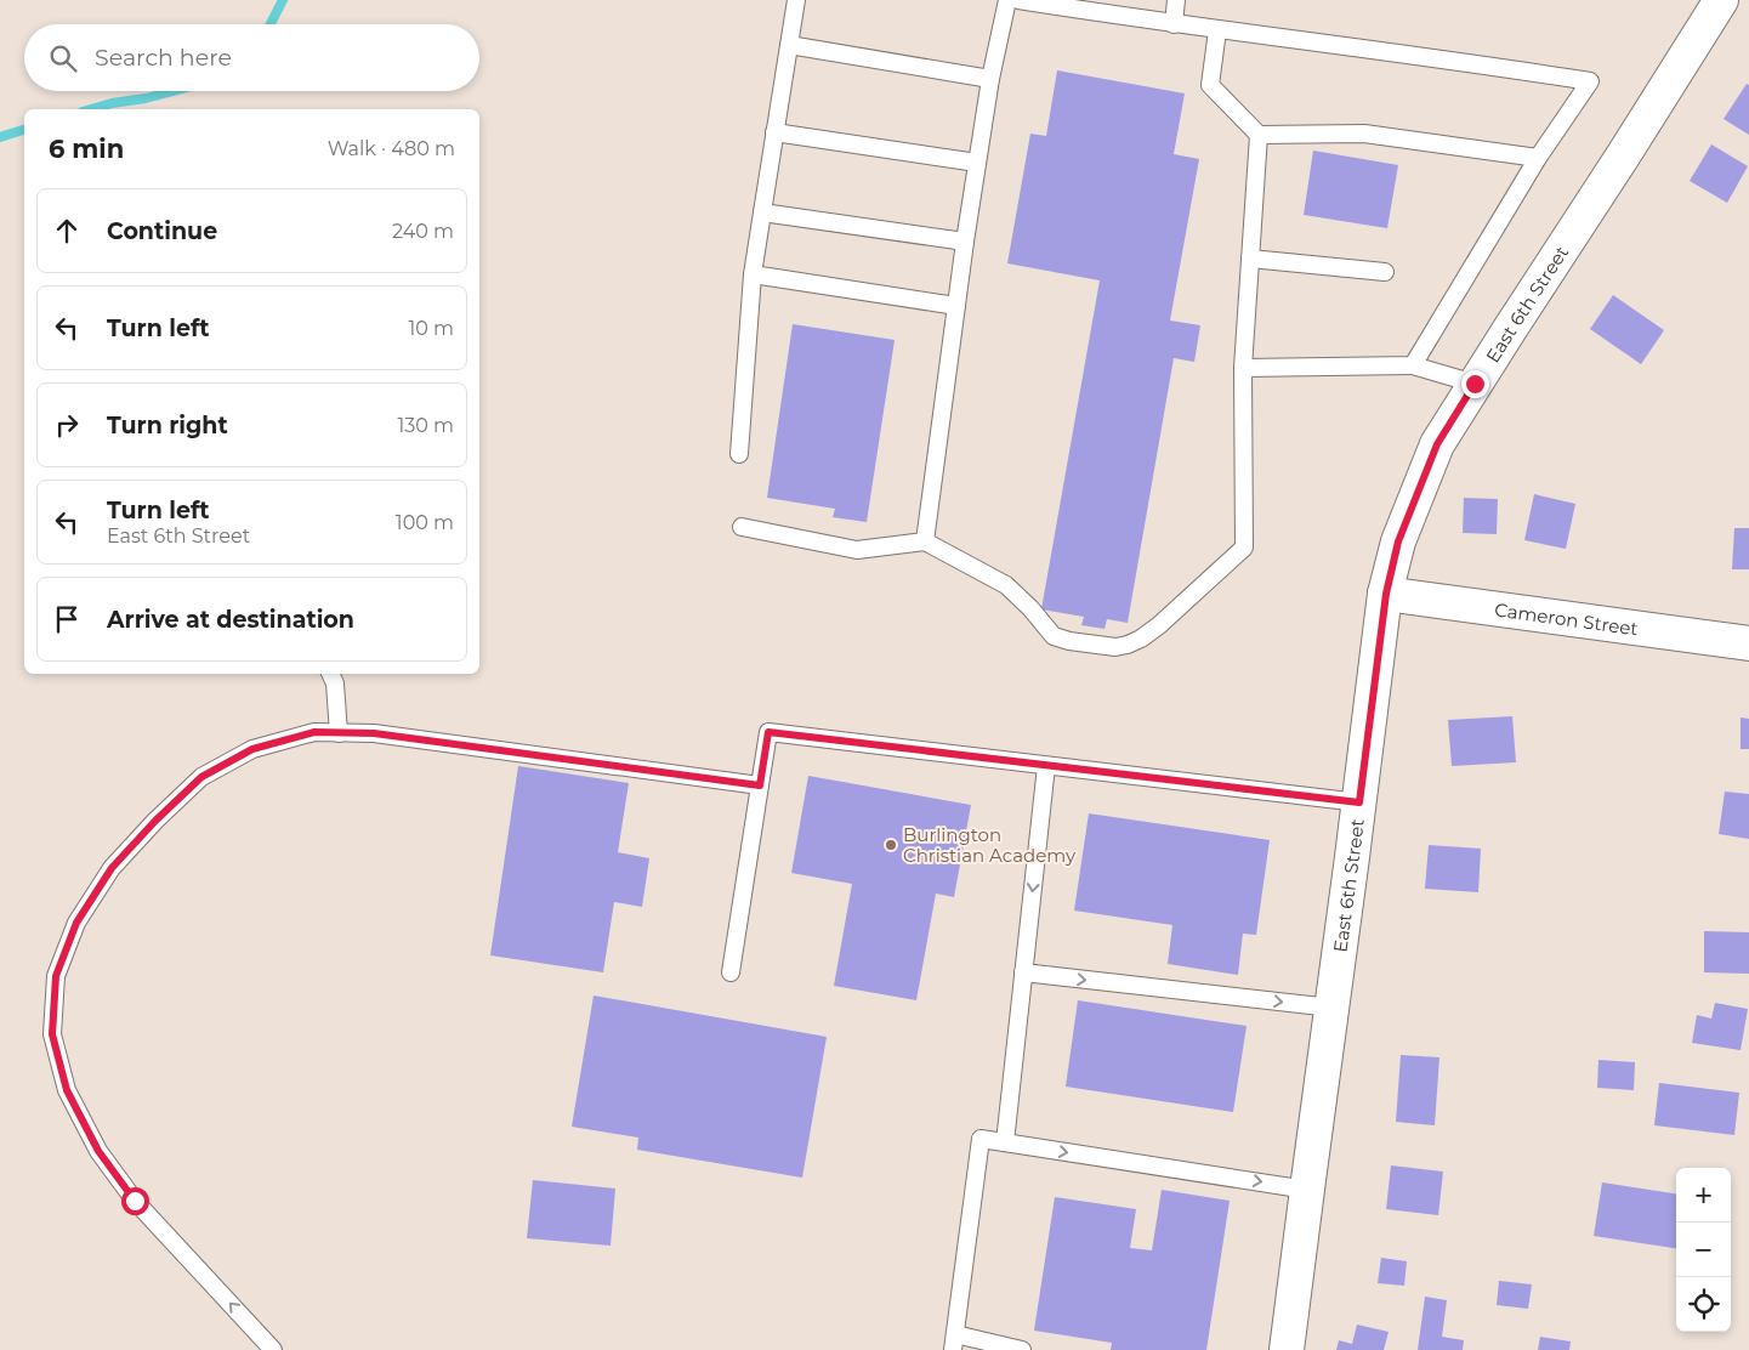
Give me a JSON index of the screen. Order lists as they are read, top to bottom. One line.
{"streets":{"street":["East 6th Street","Cameron Street"]},"crossings":[["East 6th Street","Cameron Street"]],"places":["Burlington Christian Academy"],"page":{"search":"Search here","heading":["6 min","Walk · 480 m"],"list":[["Continue","240 m"],["Turn left","10 m"],["Turn right","130 m"],["Turn left","East 6th Street","100 m"],"Arrive at destination"],"map_buttons":["+","−"]}}
